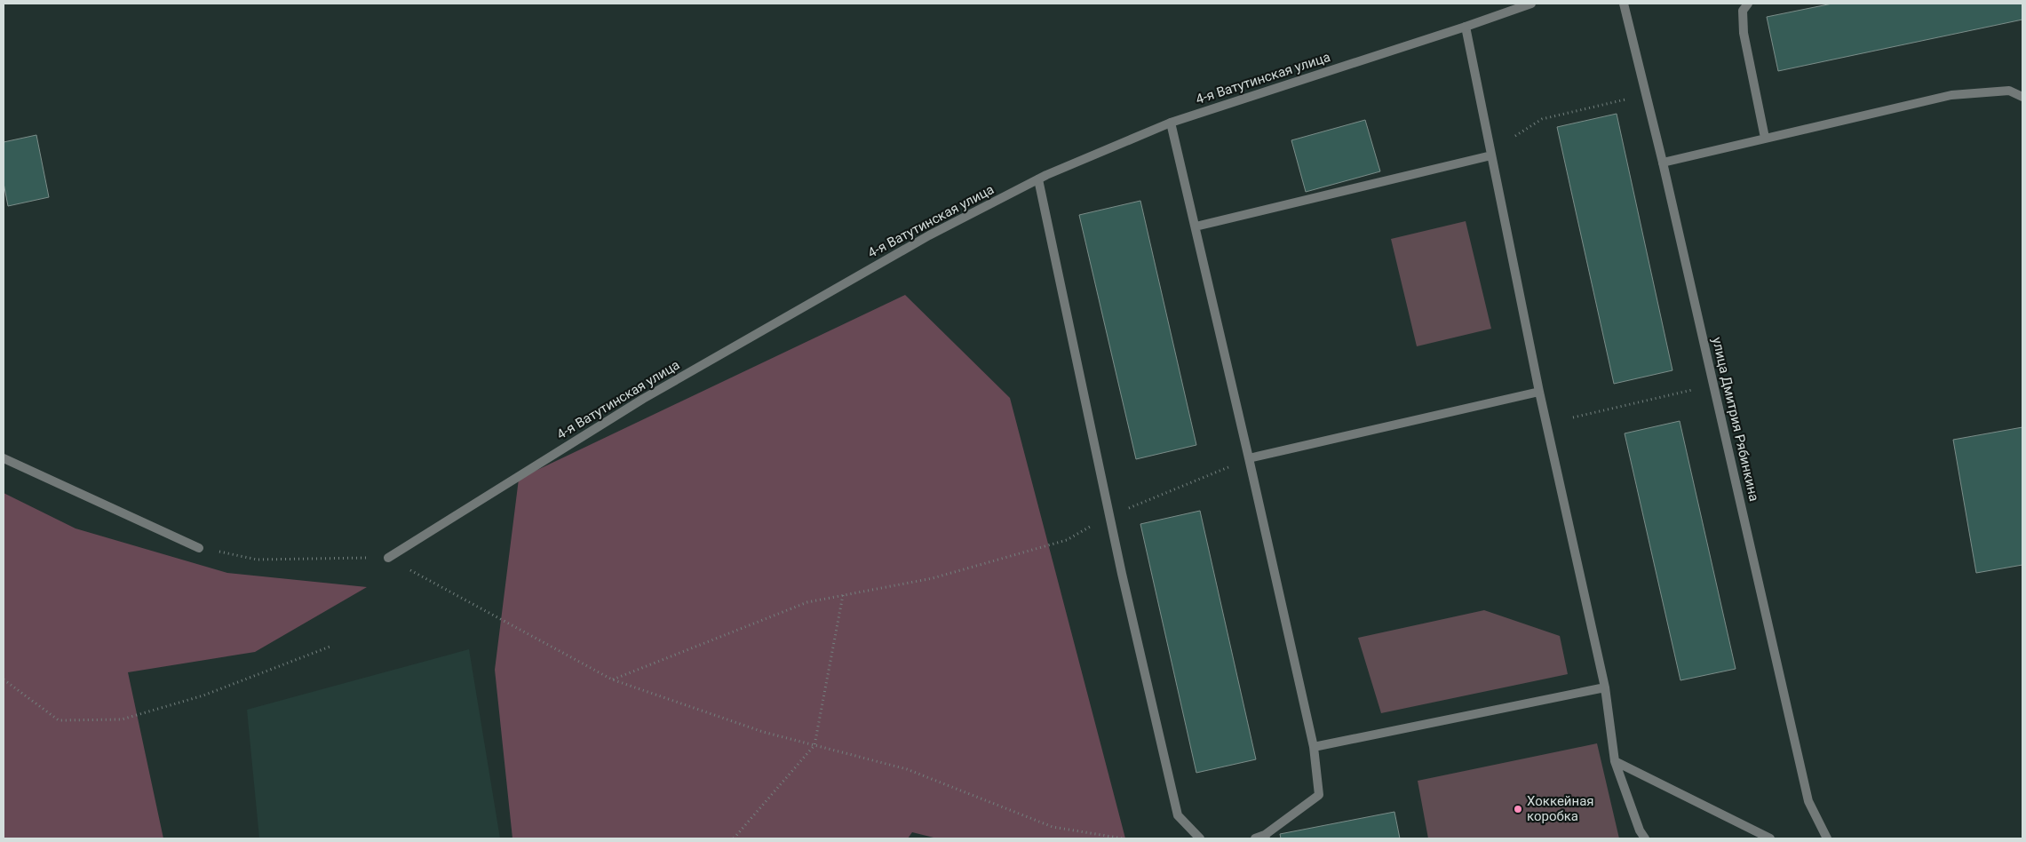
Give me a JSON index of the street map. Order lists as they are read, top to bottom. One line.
{"streets":{"street":["4-я Ватутинская улица","улица Дмитрия Рябинкина"]},"places":["Хоккейная коробка"]}
